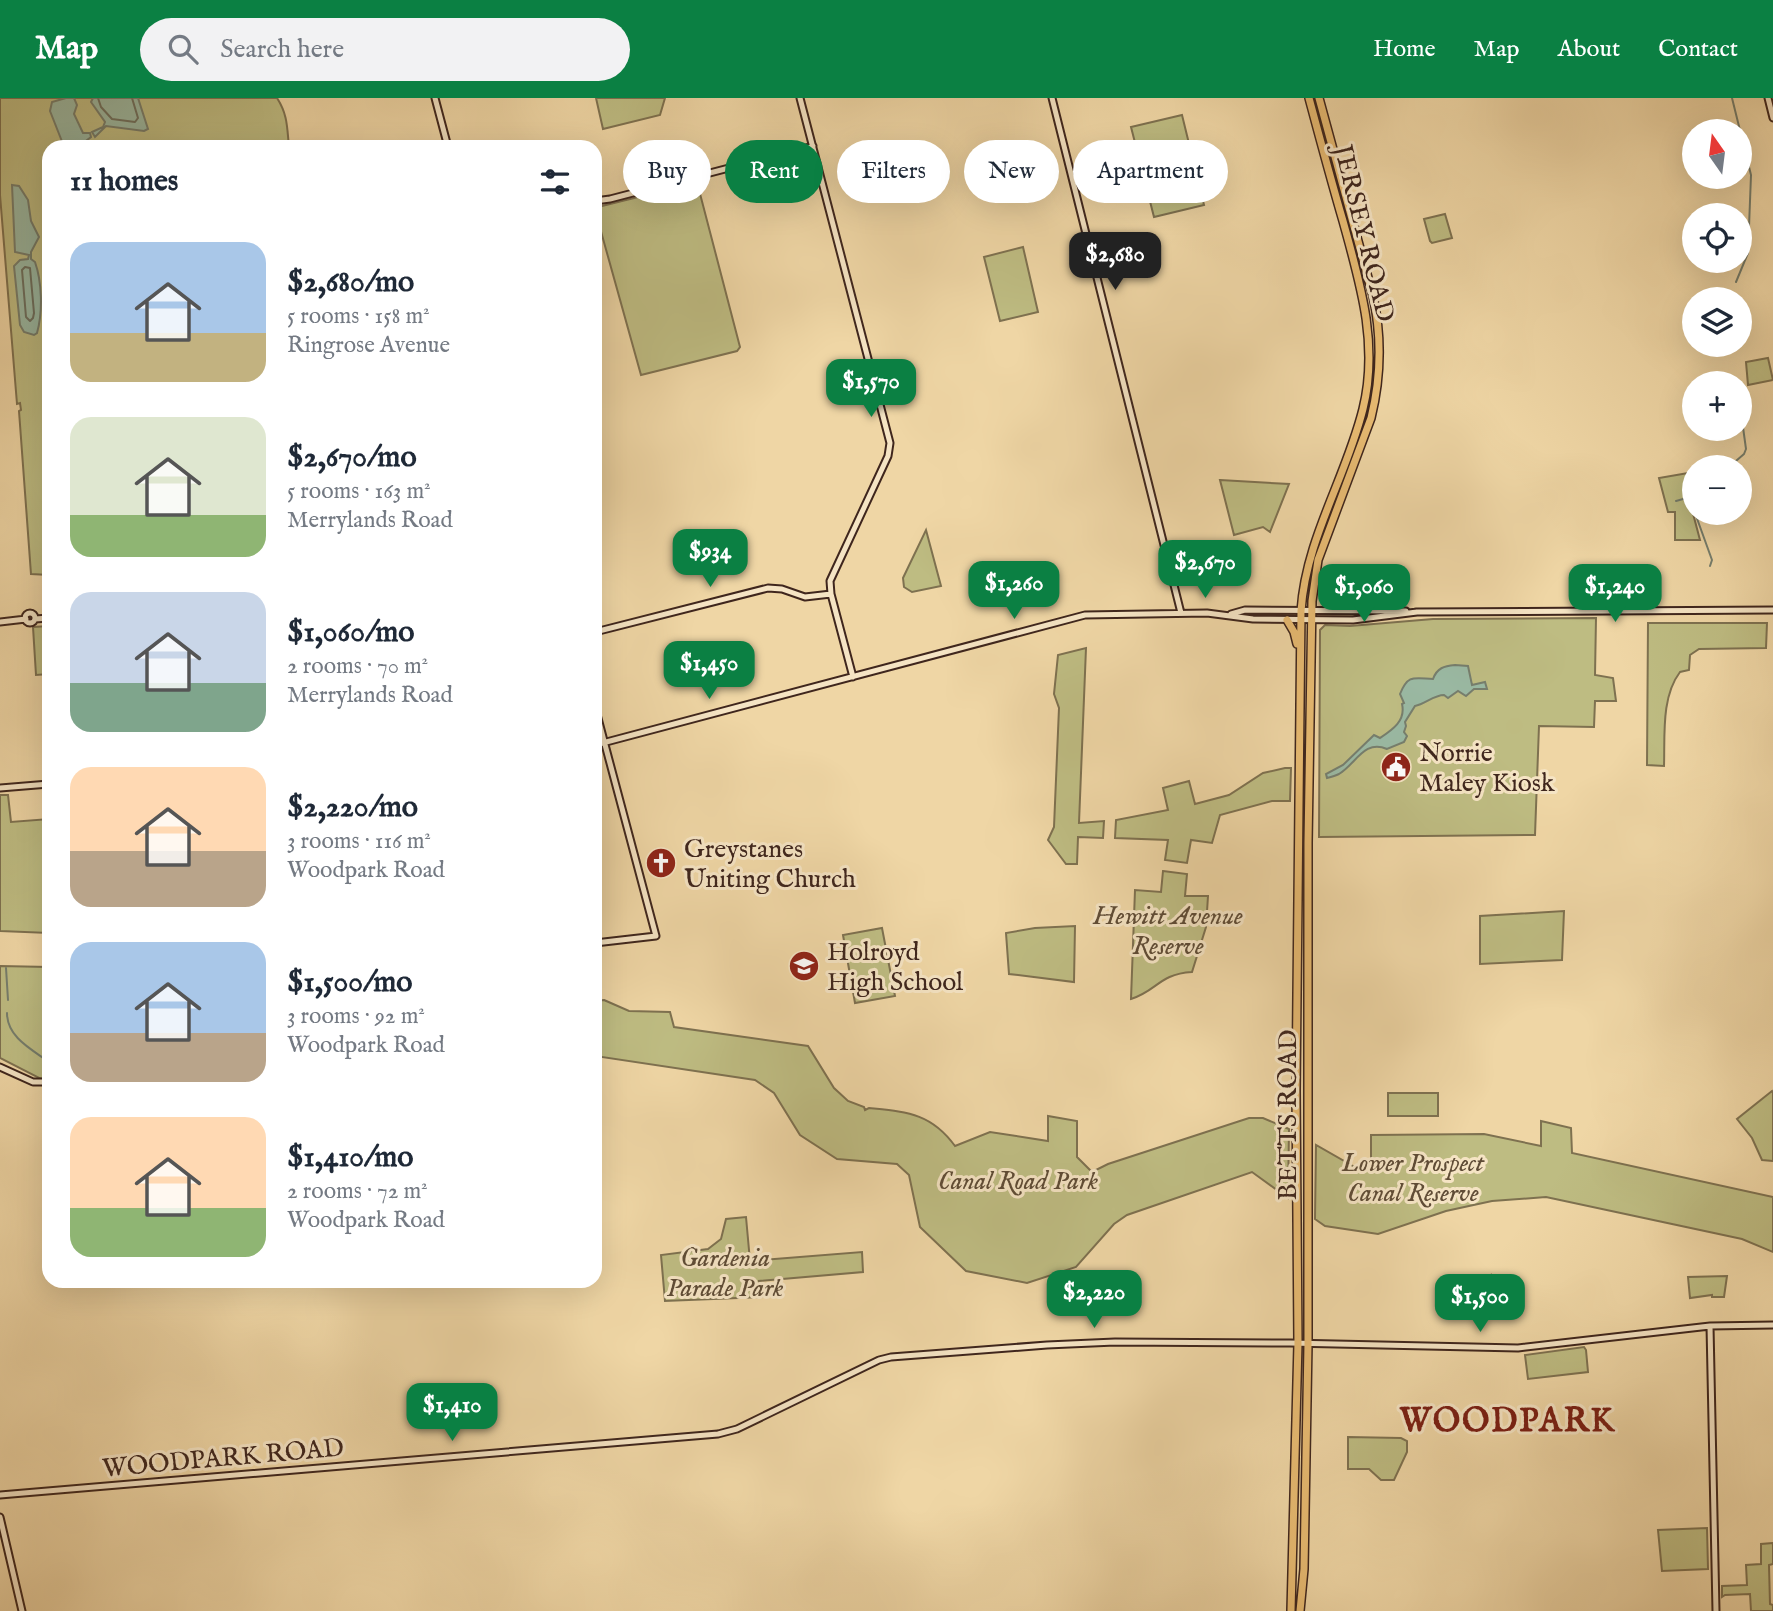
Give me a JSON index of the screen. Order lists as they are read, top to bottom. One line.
{"streets":{"highway":["JERSEY ROAD","BETTS ROAD"],"street":["WOODPARK ROAD"]},"crossings":[["JERSEY ROAD","BETTS ROAD"],["BETTS ROAD","WOODPARK ROAD"]],"districts":["WOODPARK"],"parks":["Hewitt Avenue Reserve","Lower Prospect Canal Reserve","Canal Road Park","Gardenia Parade Park"],"places":{"public building":["Norrie Maley Kiosk"],"church":["Greystanes Uniting Church"],"school or university":["Holroyd High School"]},"north":"top","page":{"header":"Map","search":"Search here","nav":["Home","Map","About","Contact"],"map_buttons":["+","−"],"chip":["Buy","Rent","Filters","New","Apartment"],"heading":"11 homes","list":[{"name":"$2,680/mo","note":"5 rooms · 158 m² · Ringrose Avenue"},{"name":"$2,670/mo","note":"5 rooms · 163 m² · Merrylands Road"},{"name":"$1,060/mo","note":"2 rooms · 70 m² · Merrylands Road"},{"name":"$2,220/mo","note":"3 rooms · 116 m² · Woodpark Road"},{"name":"$1,500/mo","note":"3 rooms · 92 m² · Woodpark Road"},{"name":"$1,410/mo","note":"2 rooms · 72 m² · Woodpark Road"}],"price":["$2,680","$1,570","$934","$2,670","$1,260","$1,060","$1,240","$1,450","$2,220","$1,500","$1,410"]}}
